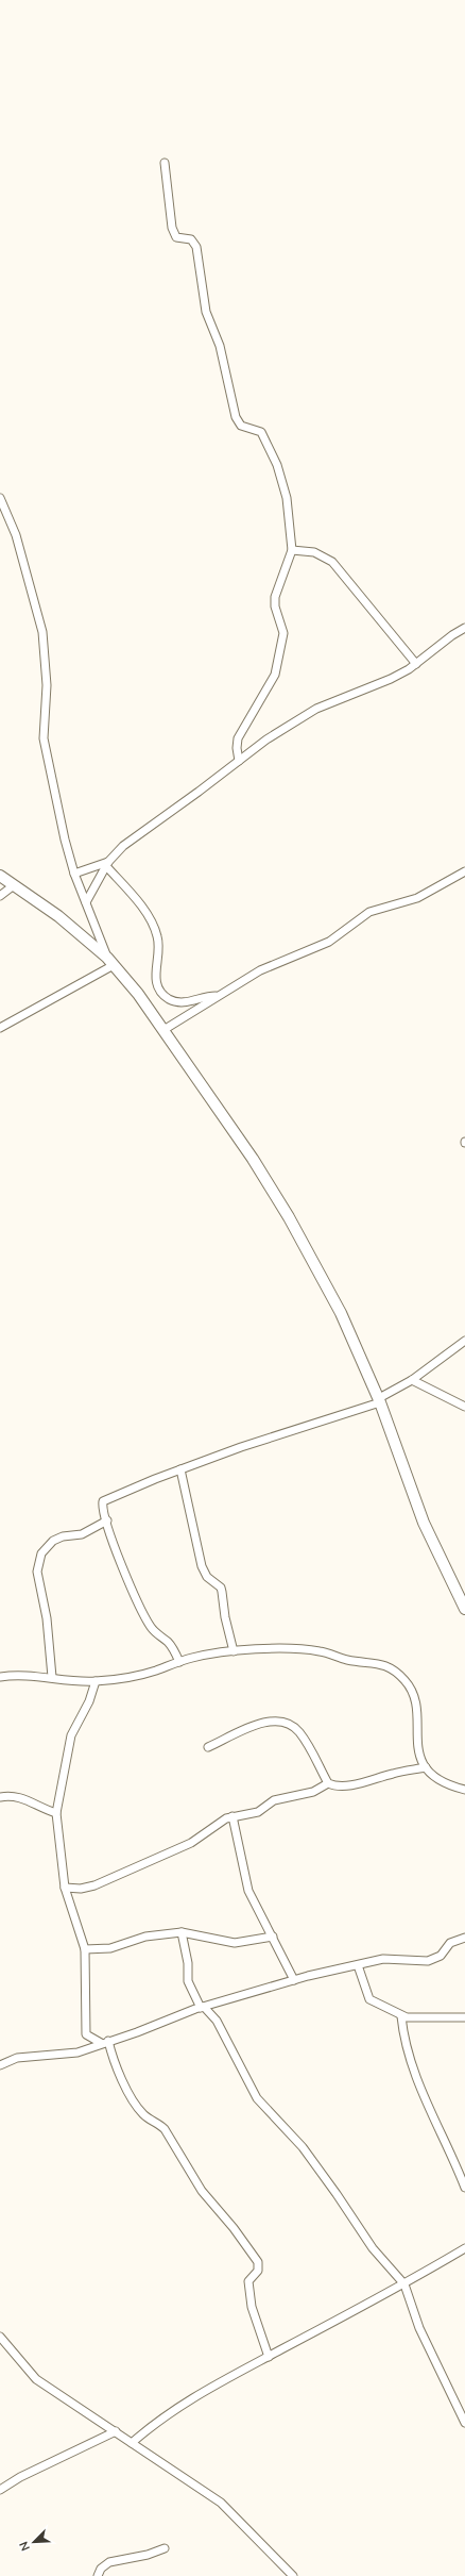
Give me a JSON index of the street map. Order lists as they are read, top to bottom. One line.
{"north":"bottom left"}
